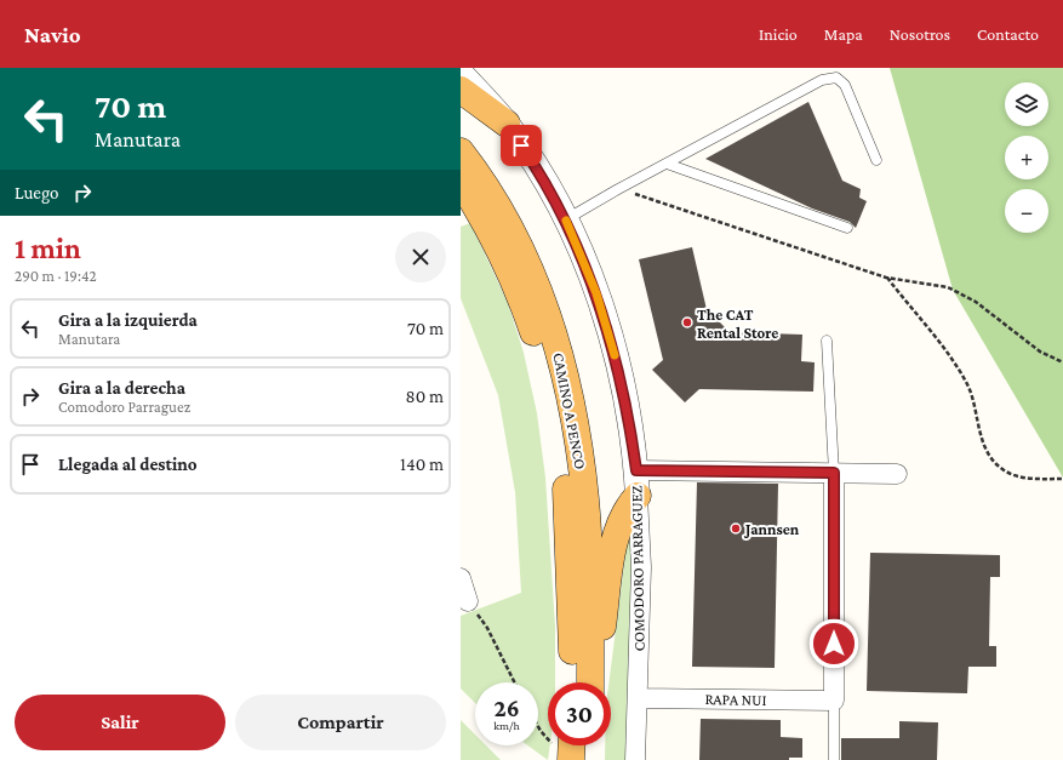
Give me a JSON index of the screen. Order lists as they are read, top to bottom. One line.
{"streets":{"highway":["CAMINO A PENCO"],"street":["COMODORO PARRAGUEZ","RAPA NUI"]},"crossings":[["COMODORO PARRAGUEZ","RAPA NUI"]],"places":["The CAT Rental Store","Jannsen"],"page":{"header":"Navio","nav":["Inicio","Mapa","Nosotros","Contacto"],"turn":["70 m","Manutara"],"map_buttons":["+","−"],"then":"Luego","heading":["1 min","290 m · 19:42"],"list":[{"name":"Gira a la izquierda","note":"Manutara","value":"70 m"},{"name":"Gira a la derecha","note":"Comodoro Parraguez","value":"80 m"},{"name":"Llegada al destino","value":"140 m"}],"speed":"26 km/h","limit":"30","buttons":["Salir","Compartir"]}}
